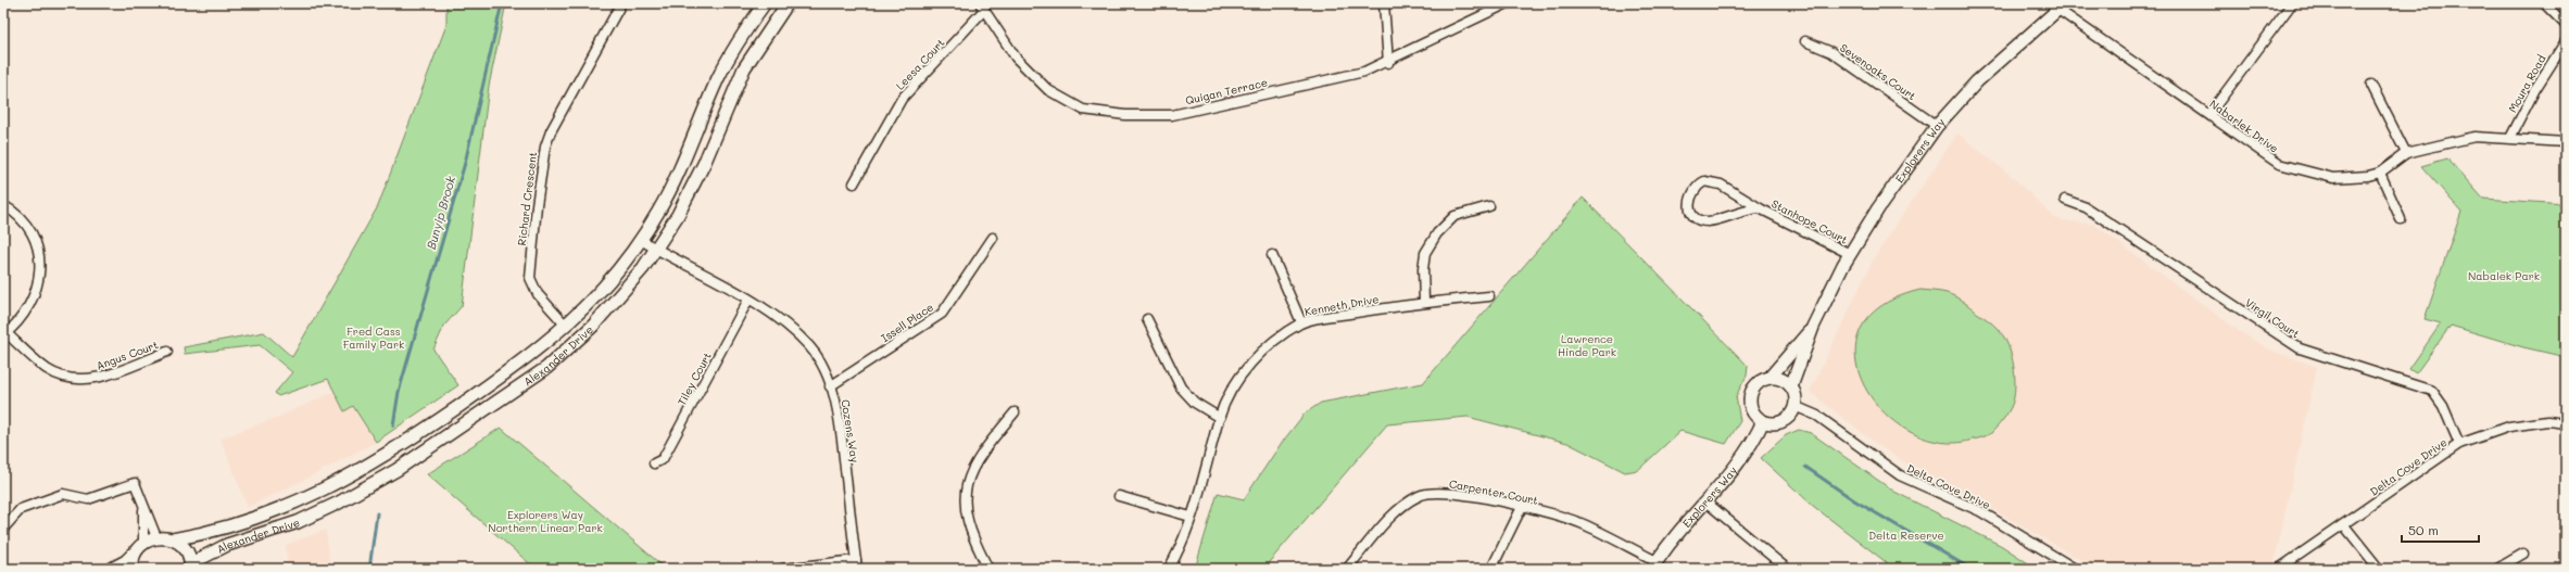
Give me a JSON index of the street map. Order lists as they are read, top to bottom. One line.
{"streets":{"main road":["Explorers Way","Alexander Drive"],"street":["Leesa Court","Sevenoaks Court","Moura Road","Quigan Terrace","Nabarlek Drive","Richard Crescent","Stanhope Court","Kenneth Drive","Virgil Court","Issell Place","Angus Court","Tiley Court","Cozens Way","Delta Cove Drive","Carpenter Court"]},"crossings":[["Leesa Court","Quigan Terrace"],["Sevenoaks Court","Explorers Way"],["Moura Road","Nabarlek Drive"],["Nabarlek Drive","Explorers Way"],["Explorers Way","Stanhope Court"],["Explorers Way","Delta Cove Drive"],["Explorers Way","Carpenter Court"],["Richard Crescent","Alexander Drive"],["Virgil Court","Delta Cove Drive"],["Issell Place","Cozens Way"],["Alexander Drive","Cozens Way"],["Tiley Court","Cozens Way"]],"water":["Bunyip Brook"],"parks":["Nabalek Park","Fred Cass Family Park","Lawrence Hinde Park","Explorers Way Northern Linear Park","Delta Reserve"],"scale_bar":"50 m"}
